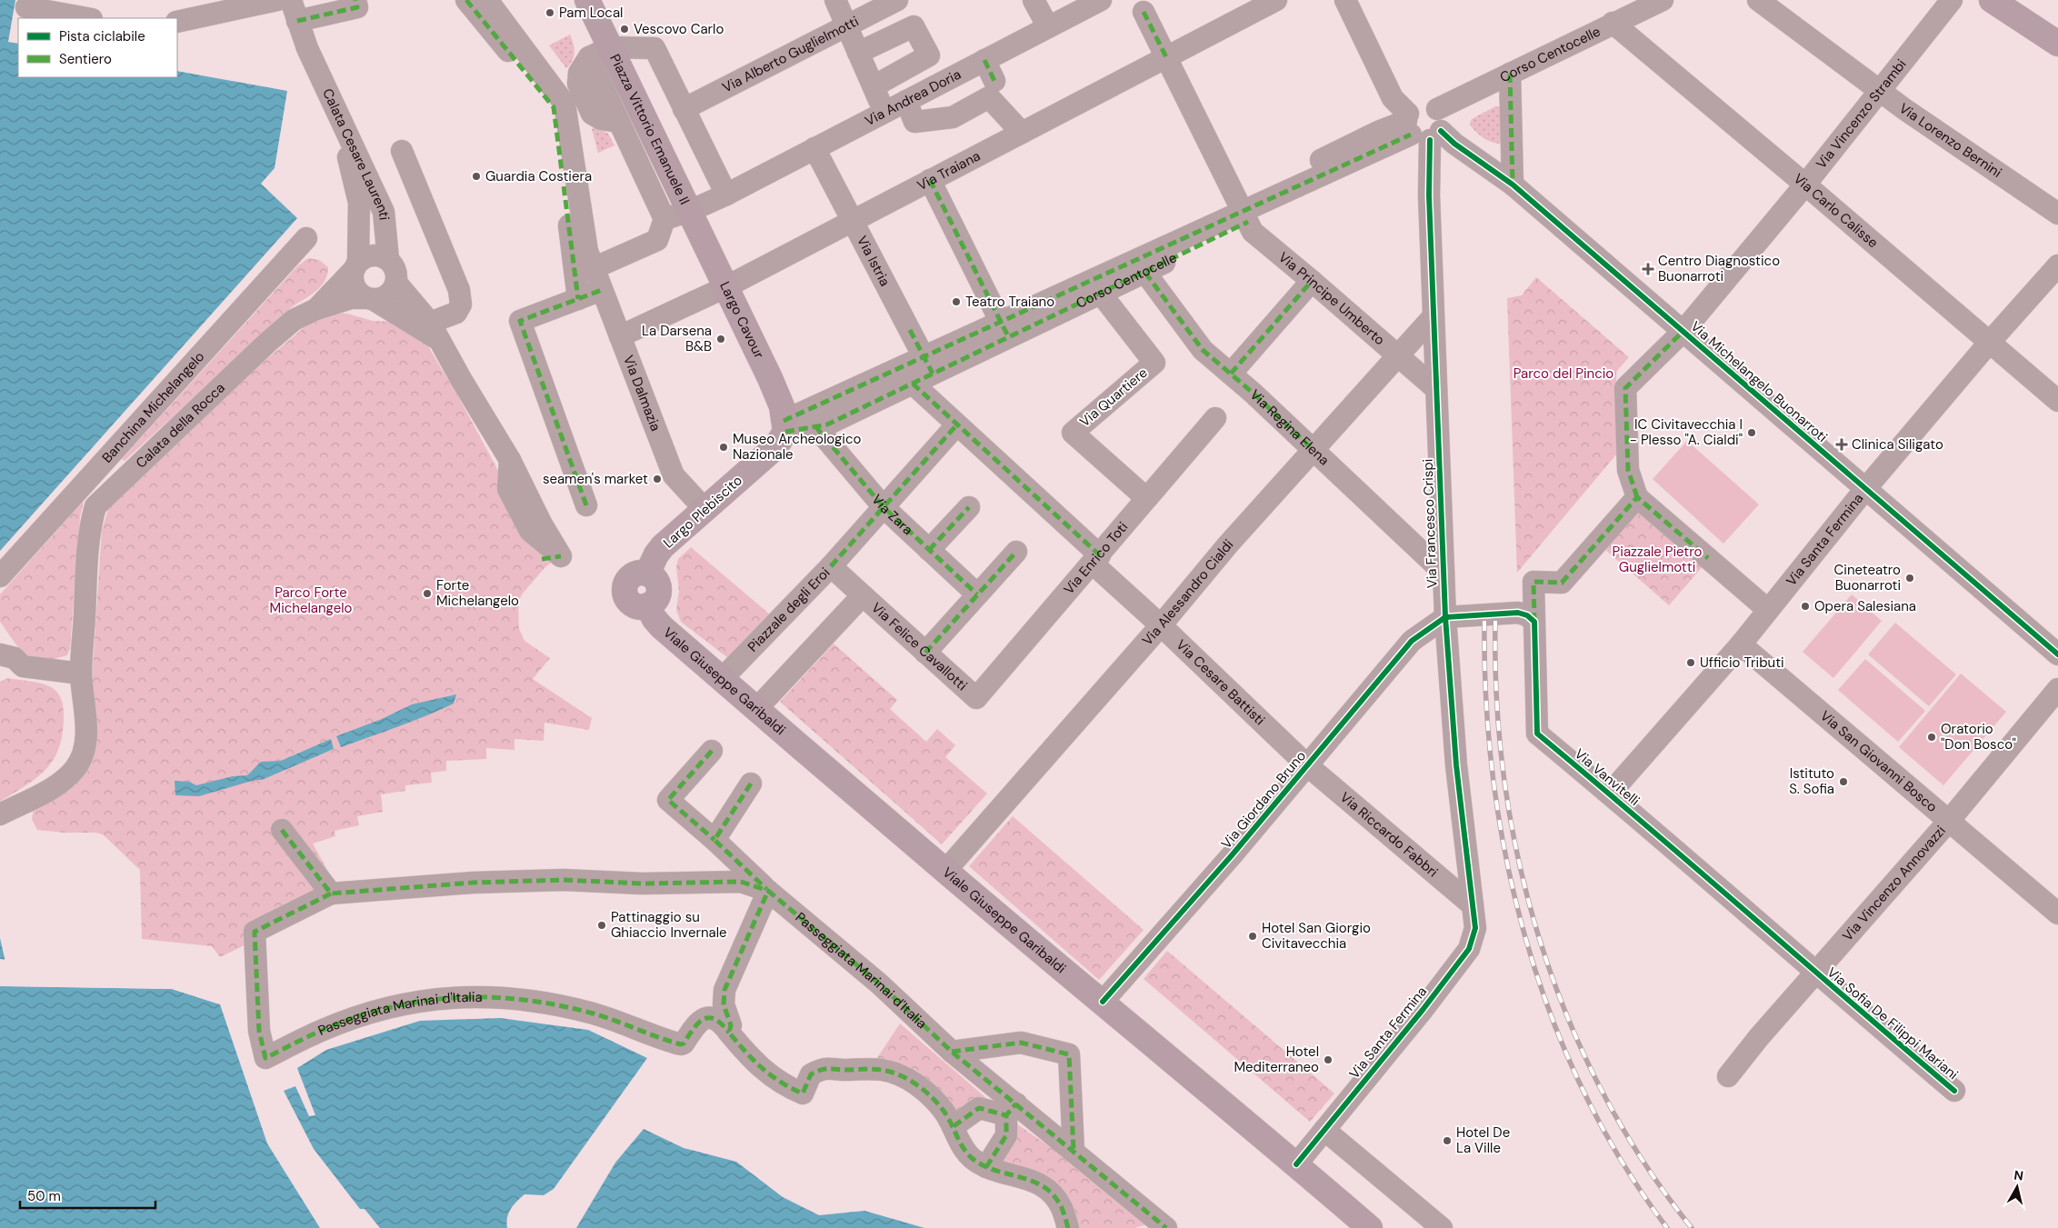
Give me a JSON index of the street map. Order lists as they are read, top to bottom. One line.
{"streets":{"main road":["Piazza Vittorio Emanuele II","Largo Cavour","Largo Plebiscito","Viale Giuseppe Garibaldi"],"street":["Corso Centocelle","Via Alberto Guglielmotti","Via Andrea Doria","Via Vincenzo Strambi","Via Lorenzo Bernini","Calata Cesare Laurenti","Via Traiana","Via Carlo Calisse","Via Istria","Via Principe Umberto","Via Michelangelo Buonarroti","Via Dalmazia","Via Quartiere","Banchina Michelangelo","Calata della Rocca","Via Regina Elena","Via Zara","Via Francesco Crispi","Via Santa Fermina","Via Enrico Toti","Via Alessandro Cialdi","Piazzale degli Eroi","Via Felice Cavallotti","Via Cesare Battisti","Via San Giovanni Bosco","Via Vanvitelli","Via Giordano Bruno","Via Riccardo Fabbri","Via Vincenzo Annovazzi","Passeggiata Marinai d'Italia","Via Sofia De Filippi Mariani"]},"crossings":[["Corso Centocelle","Via Carlo Calisse"],["Corso Centocelle","Via Principe Umberto"],["Corso Centocelle","Via Michelangelo Buonarroti"],["Corso Centocelle","Via Quartiere"],["Corso Centocelle","Via Regina Elena"],["Corso Centocelle","Via Francesco Crispi"],["Via Alberto Guglielmotti","Piazza Vittorio Emanuele II"],["Via Andrea Doria","Piazza Vittorio Emanuele II"],["Via Andrea Doria","Via Istria"],["Via Vincenzo Strambi","Via Lorenzo Bernini"],["Via Vincenzo Strambi","Via Carlo Calisse"],["Via Vincenzo Strambi","Via Michelangelo Buonarroti"],["Via Vincenzo Strambi","Via Vanvitelli"],["Piazza Vittorio Emanuele II","Largo Cavour"],["Calata Cesare Laurenti","Calata della Rocca"],["Via Traiana","Via Istria"],["Via Traiana","Via Principe Umberto"],["Via Traiana","Largo Cavour"],["Via Traiana","Via Dalmazia"],["Via Carlo Calisse","Via Santa Fermina"],["Via Principe Umberto","Via Francesco Crispi"],["Via Principe Umberto","Via Alessandro Cialdi"],["Largo Cavour","Largo Plebiscito"],["Via Michelangelo Buonarroti","Via Francesco Crispi"],["Via Michelangelo Buonarroti","Via Santa Fermina"],["Via Dalmazia","Largo Plebiscito"],["Via Quartiere","Via Enrico Toti"],["Via Regina Elena","Via Francesco Crispi"],["Via Regina Elena","Via Alessandro Cialdi"],["Largo Plebiscito","Viale Giuseppe Garibaldi"],["Via Francesco Crispi","Via Santa Fermina"],["Via Francesco Crispi","Via Alessandro Cialdi"],["Via Francesco Crispi","Via Giordano Bruno"],["Via Francesco Crispi","Via Riccardo Fabbri"],["Via Santa Fermina","Viale Giuseppe Garibaldi"],["Via Santa Fermina","Via San Giovanni Bosco"],["Via Santa Fermina","Via Vanvitelli"],["Via Santa Fermina","Via Riccardo Fabbri"],["Via Enrico Toti","Via Felice Cavallotti"],["Via Enrico Toti","Via Cesare Battisti"],["Via Alessandro Cialdi","Viale Giuseppe Garibaldi"],["Via Alessandro Cialdi","Via Cesare Battisti"],["Piazzale degli Eroi","Via Felice Cavallotti"],["Piazzale degli Eroi","Viale Giuseppe Garibaldi"],["Viale Giuseppe Garibaldi","Via Giordano Bruno"],["Via Cesare Battisti","Via Giordano Bruno"],["Via Cesare Battisti","Via Riccardo Fabbri"],["Via San Giovanni Bosco","Via Vincenzo Annovazzi"],["Via Vanvitelli","Via Vincenzo Annovazzi"],["Via Vanvitelli","Via Sofia De Filippi Mariani"],["Via Giordano Bruno","Via Riccardo Fabbri"],["Via Vincenzo Annovazzi","Via Sofia De Filippi Mariani"]],"parks":["Parco del Pincio","Piazzale Pietro Guglielmotti","Parco Forte Michelangelo"],"places":{"other":["Pam Local","Vescovo Carlo","Guardia Costiera","Teatro Traiano","La Darsena B&B","IC Civitavecchia I - Plesso \"A. Cialdi\"","Museo Archeologico Nazionale","seamen's market","Cineteatro Buonarroti","Forte Michelangelo","Opera Salesiana","Ufficio Tributi","Oratorio \"Don Bosco\"","Istituto S. Sofia","Pattinaggio su Ghiaccio Invernale","Hotel San Giorgio Civitavecchia","Hotel Mediterraneo","Hotel De La Ville"],"health":["Centro Diagnostico Buonarroti","Clinica Siligato"]},"legend":["Pista ciclabile","Sentiero"],"scale_bar":"50 m","north":"top"}
